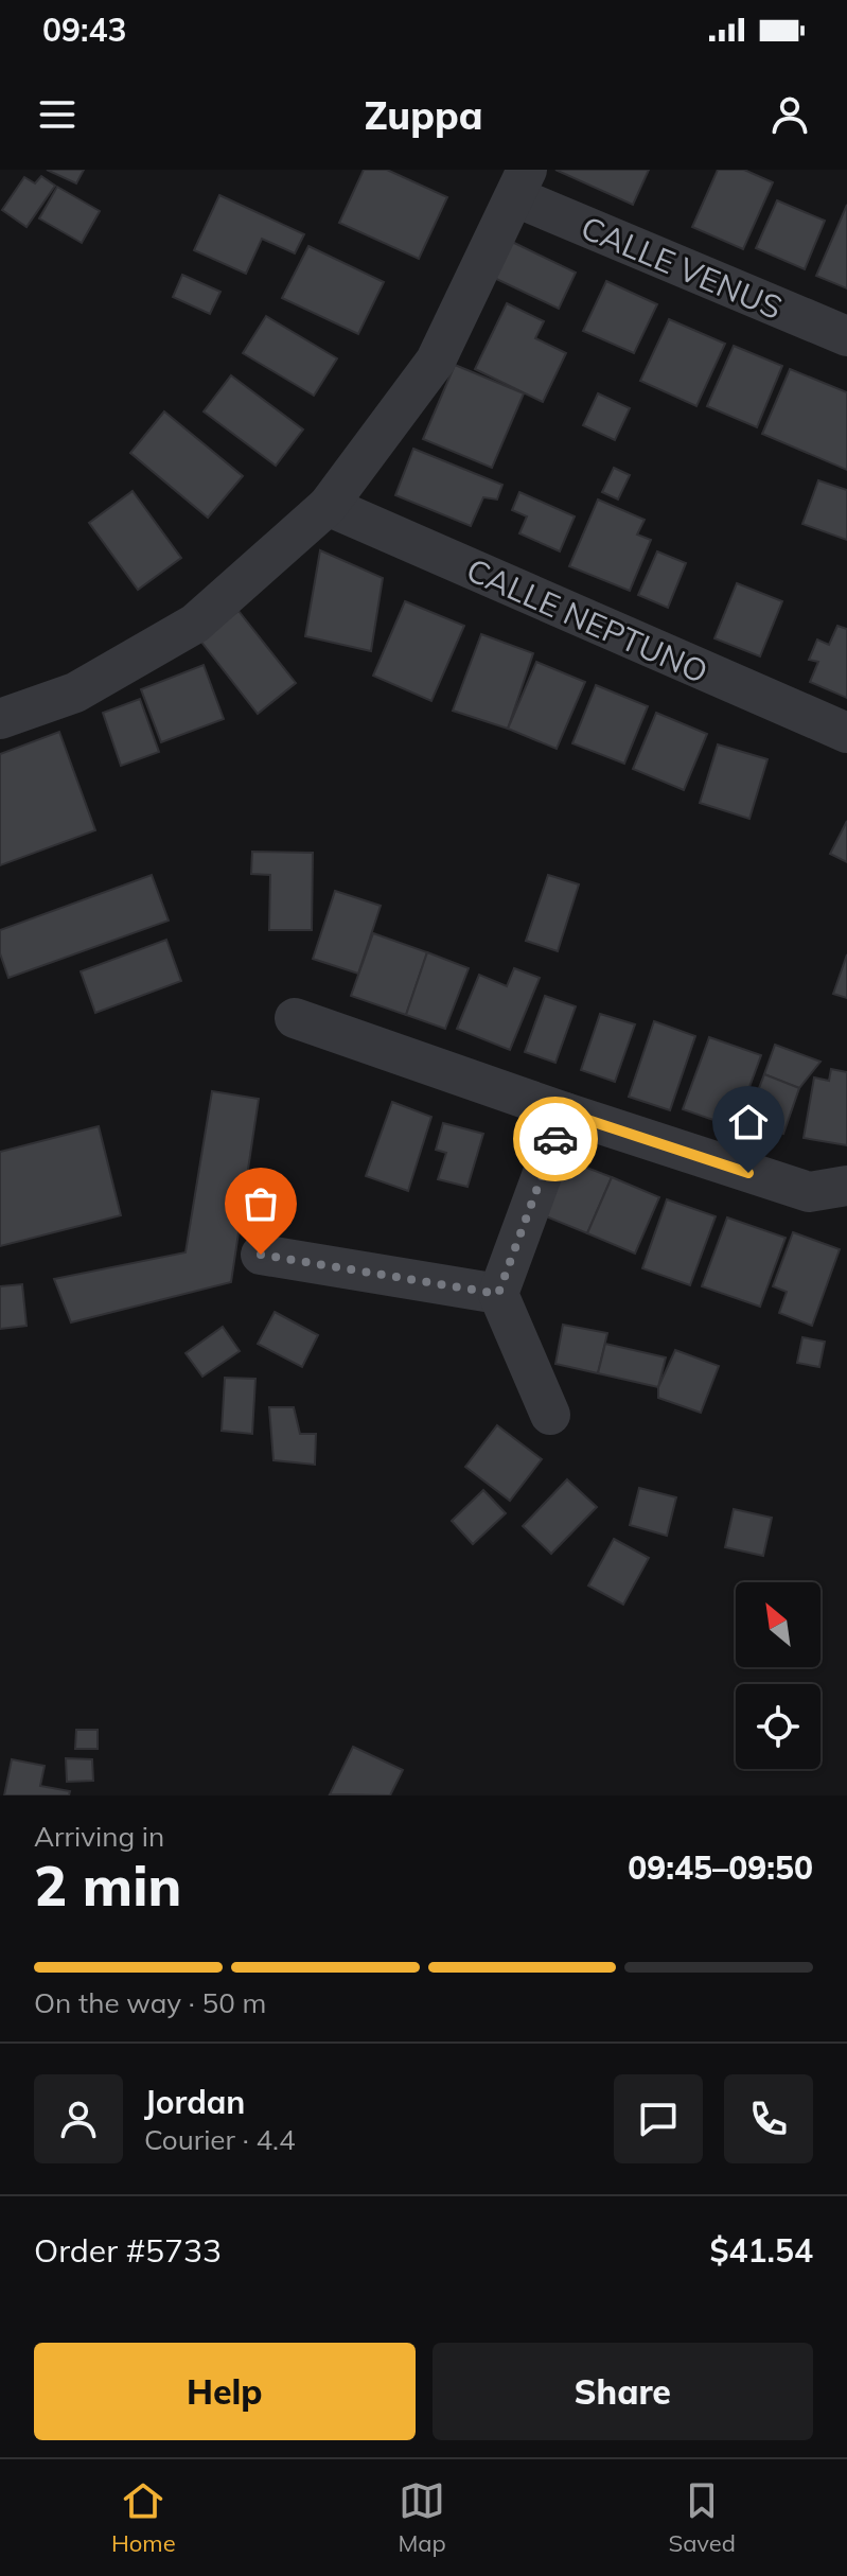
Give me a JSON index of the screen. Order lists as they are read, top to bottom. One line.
{"streets":{"street":["CALLE VENUS","CALLE NEPTUNO"]},"north":"top left","page":{"status":"09:43","header":"Zuppa","heading":["2 min","Arriving in","09:45–09:50"],"panel":["Jordan","Courier · 4.4","Order #5733","$41.54"],"bar":"On the way · 50 m","buttons":["Help","Share"],"tabs":["Home","Map","Saved"]}}
